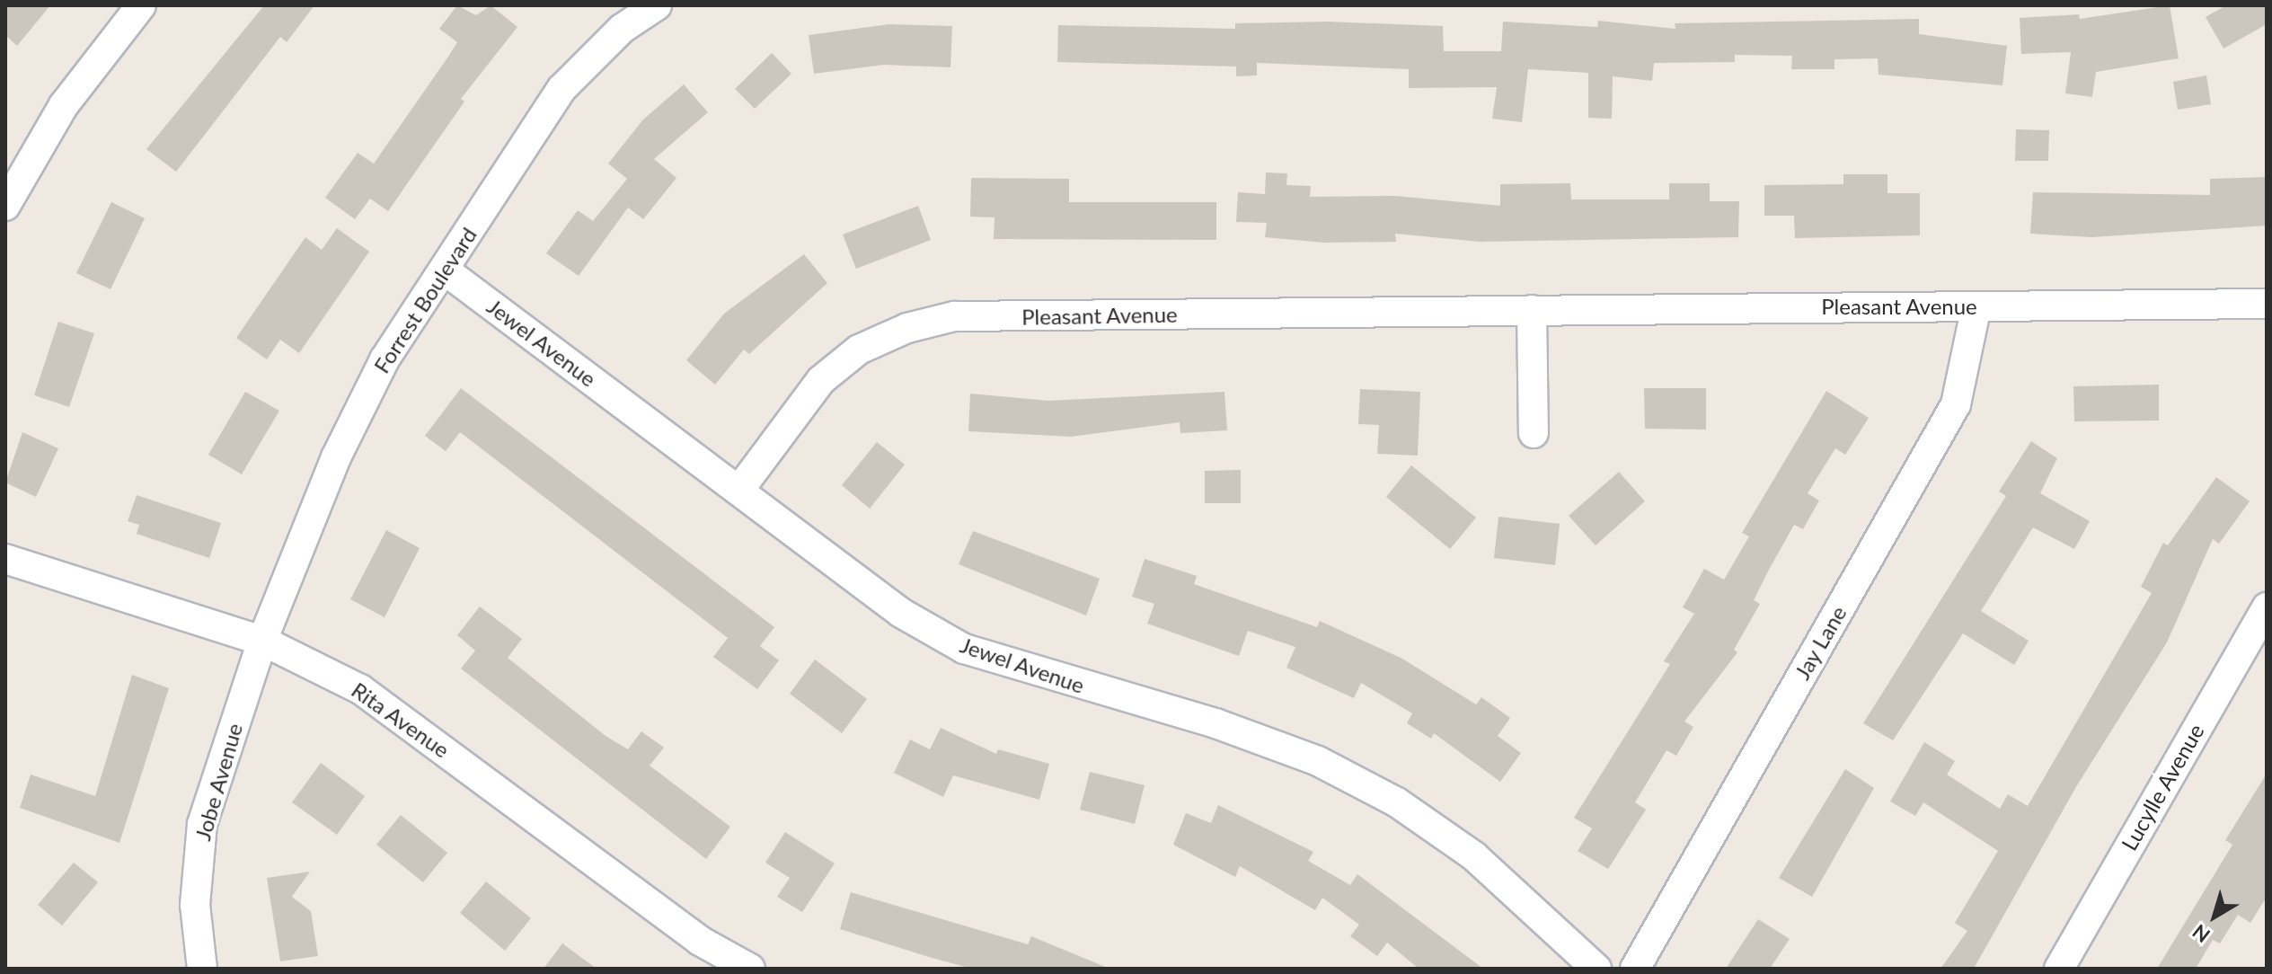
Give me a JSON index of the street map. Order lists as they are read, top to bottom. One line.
{"streets":{"street":["Forrest Boulevard","Pleasant Avenue","Jewel Avenue","Jay Lane","Rita Avenue","Jobe Avenue","Lucylle Avenue"]},"crossings":[["Forrest Boulevard","Jewel Avenue"],["Forrest Boulevard","Rita Avenue"],["Forrest Boulevard","Jobe Avenue"],["Pleasant Avenue","Jewel Avenue"],["Pleasant Avenue","Jay Lane"],["Rita Avenue","Jobe Avenue"]],"north":"bottom left"}
